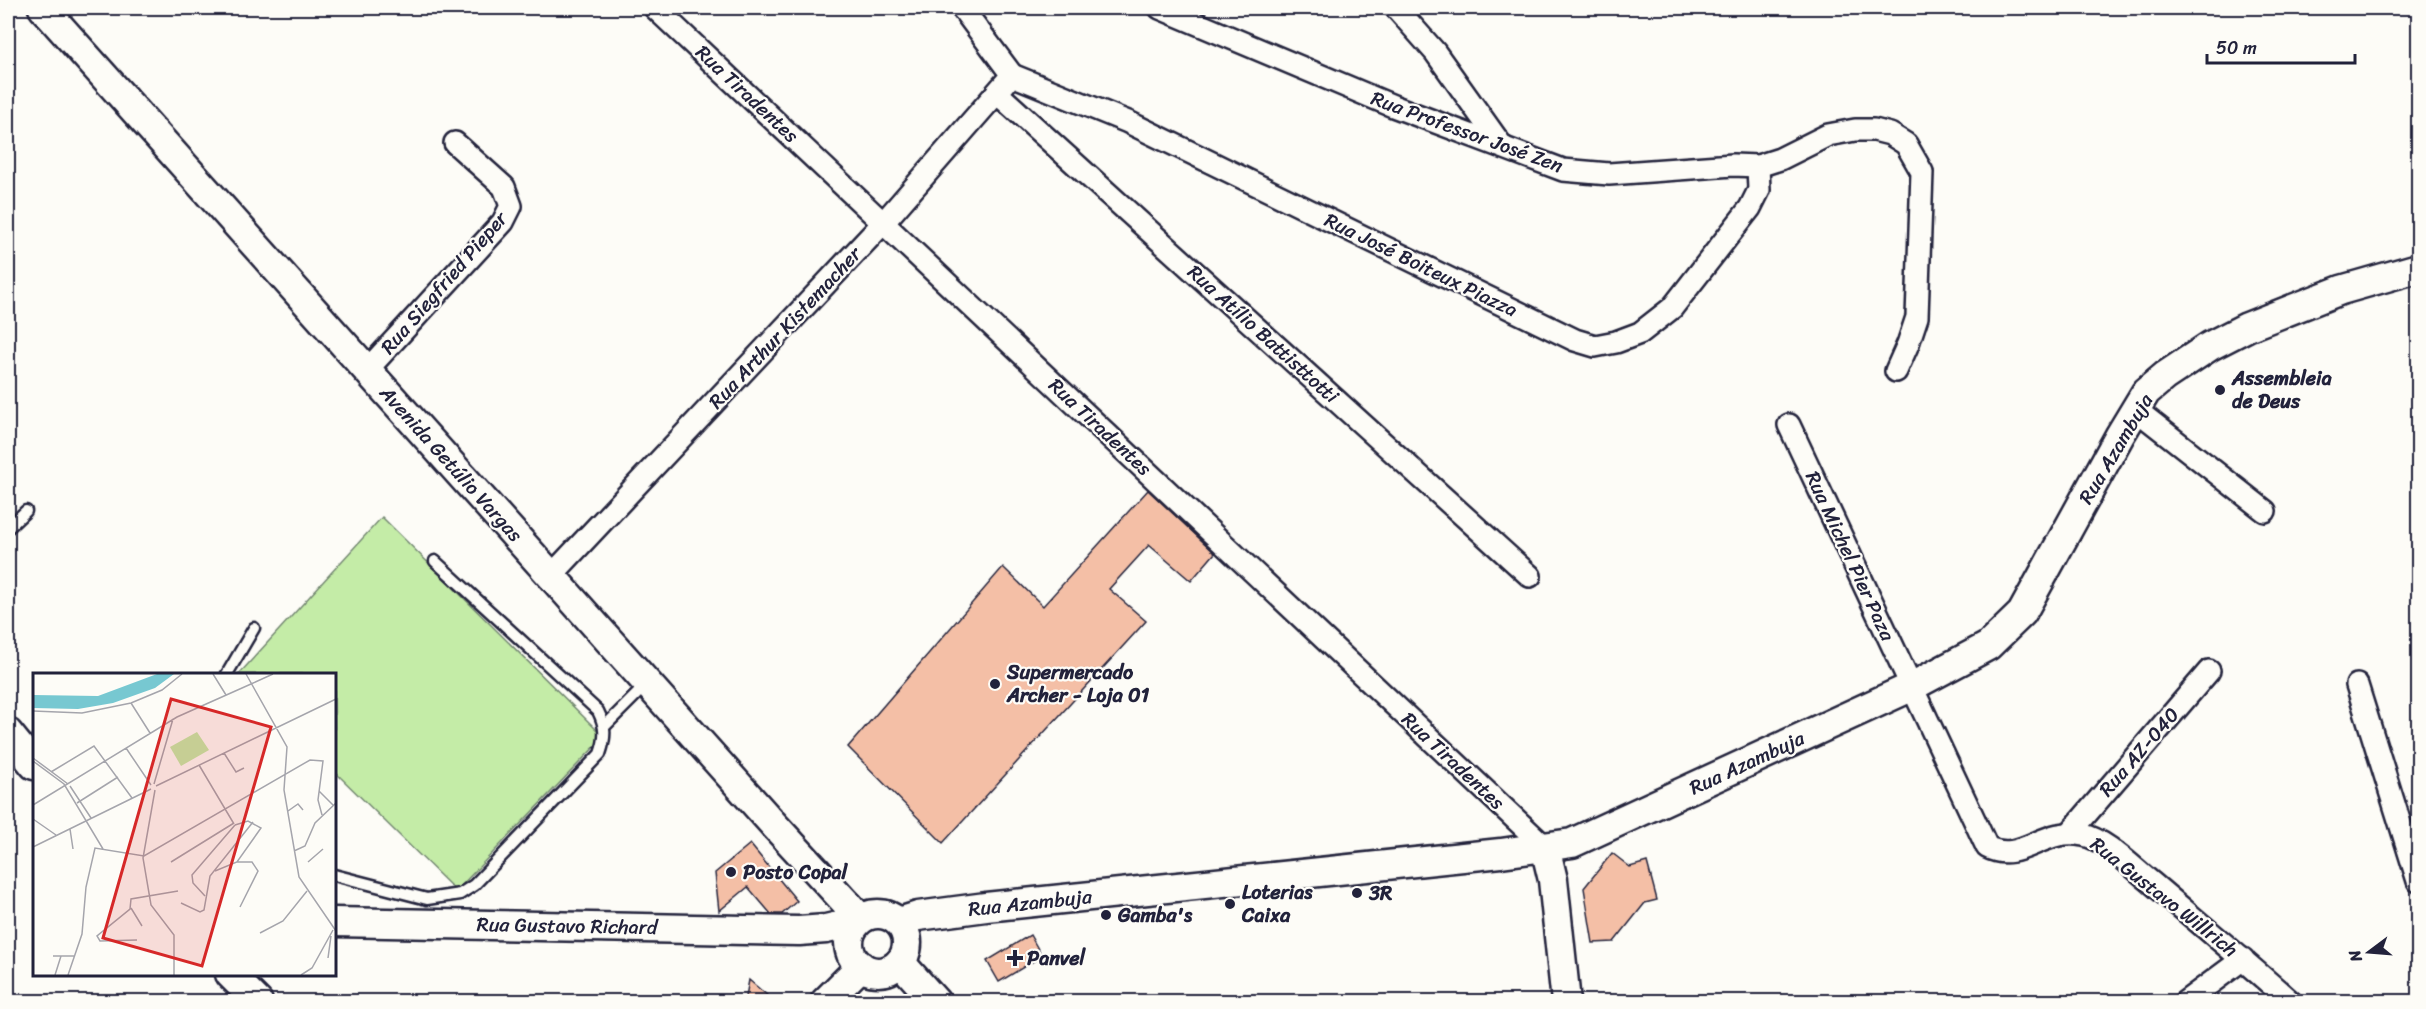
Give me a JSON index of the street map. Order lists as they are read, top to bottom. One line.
{"streets":{"main road":["Rua Azambuja","Avenida Getúlio Vargas","Rua Gustavo Richard"],"street":["Rua Tiradentes","Rua Professor José Zen","Rua José Boiteux Piazza","Rua Siegfried Pieper","Rua Arthur Kistemacher","Rua Atílio Battisttotti","Rua Michel Pier Paza","Rua AZ-040","Rua Gustavo Willrich"]},"crossings":[["Rua Tiradentes","Rua Arthur Kistemacher"],["Rua Tiradentes","Rua Azambuja"],["Rua Professor José Zen","Rua José Boiteux Piazza"],["Rua José Boiteux Piazza","Rua Arthur Kistemacher"],["Rua Siegfried Pieper","Avenida Getúlio Vargas"],["Rua Arthur Kistemacher","Rua Atílio Battisttotti"],["Rua Arthur Kistemacher","Avenida Getúlio Vargas"],["Rua Azambuja","Avenida Getúlio Vargas"],["Rua Azambuja","Rua Michel Pier Paza"],["Rua Azambuja","Rua Gustavo Willrich"],["Rua Azambuja","Rua Gustavo Richard"],["Avenida Getúlio Vargas","Rua Gustavo Richard"],["Rua Michel Pier Paza","Rua Gustavo Willrich"],["Rua AZ-040","Rua Gustavo Willrich"]],"places":{"other":["Assembleia de Deus","Supermercado Archer - Loja 01","Posto Copal","3R","Loterias Caixa","Gamba's"],"health":["Panvel"]},"scale_bar":"50 m","north":"left"}
